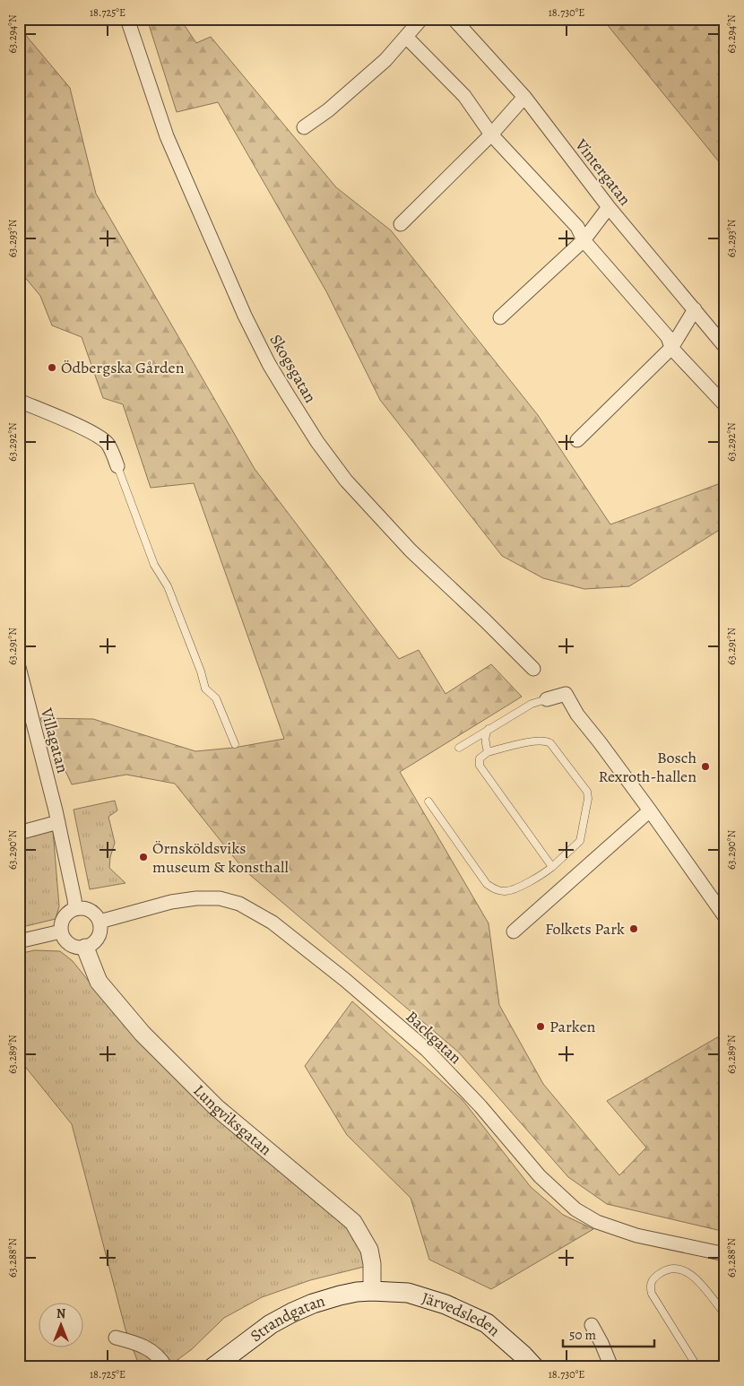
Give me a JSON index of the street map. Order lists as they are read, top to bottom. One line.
{"streets":{"main road":["Järvedsleden","Strandgatan"],"street":["Vintergatan","Skogsgatan","Villagatan","Backgatan","Lungviksgatan"]},"crossings":[["Villagatan","Backgatan"],["Villagatan","Lungviksgatan"],["Backgatan","Lungviksgatan"],["Lungviksgatan","Järvedsleden"],["Lungviksgatan","Strandgatan"],["Järvedsleden","Strandgatan"]],"places":["Ödbergska Gården","Bosch Rexroth-hallen","Örnsköldsviks museum & konsthall","Folkets Park","Parken"],"scale_bar":"50 m","north":"top","coordinates":["18.725°E","18.730°E","63.294°N","63.293°N","63.292°N","63.291°N","63.290°N","63.289°N","63.288°N"]}
